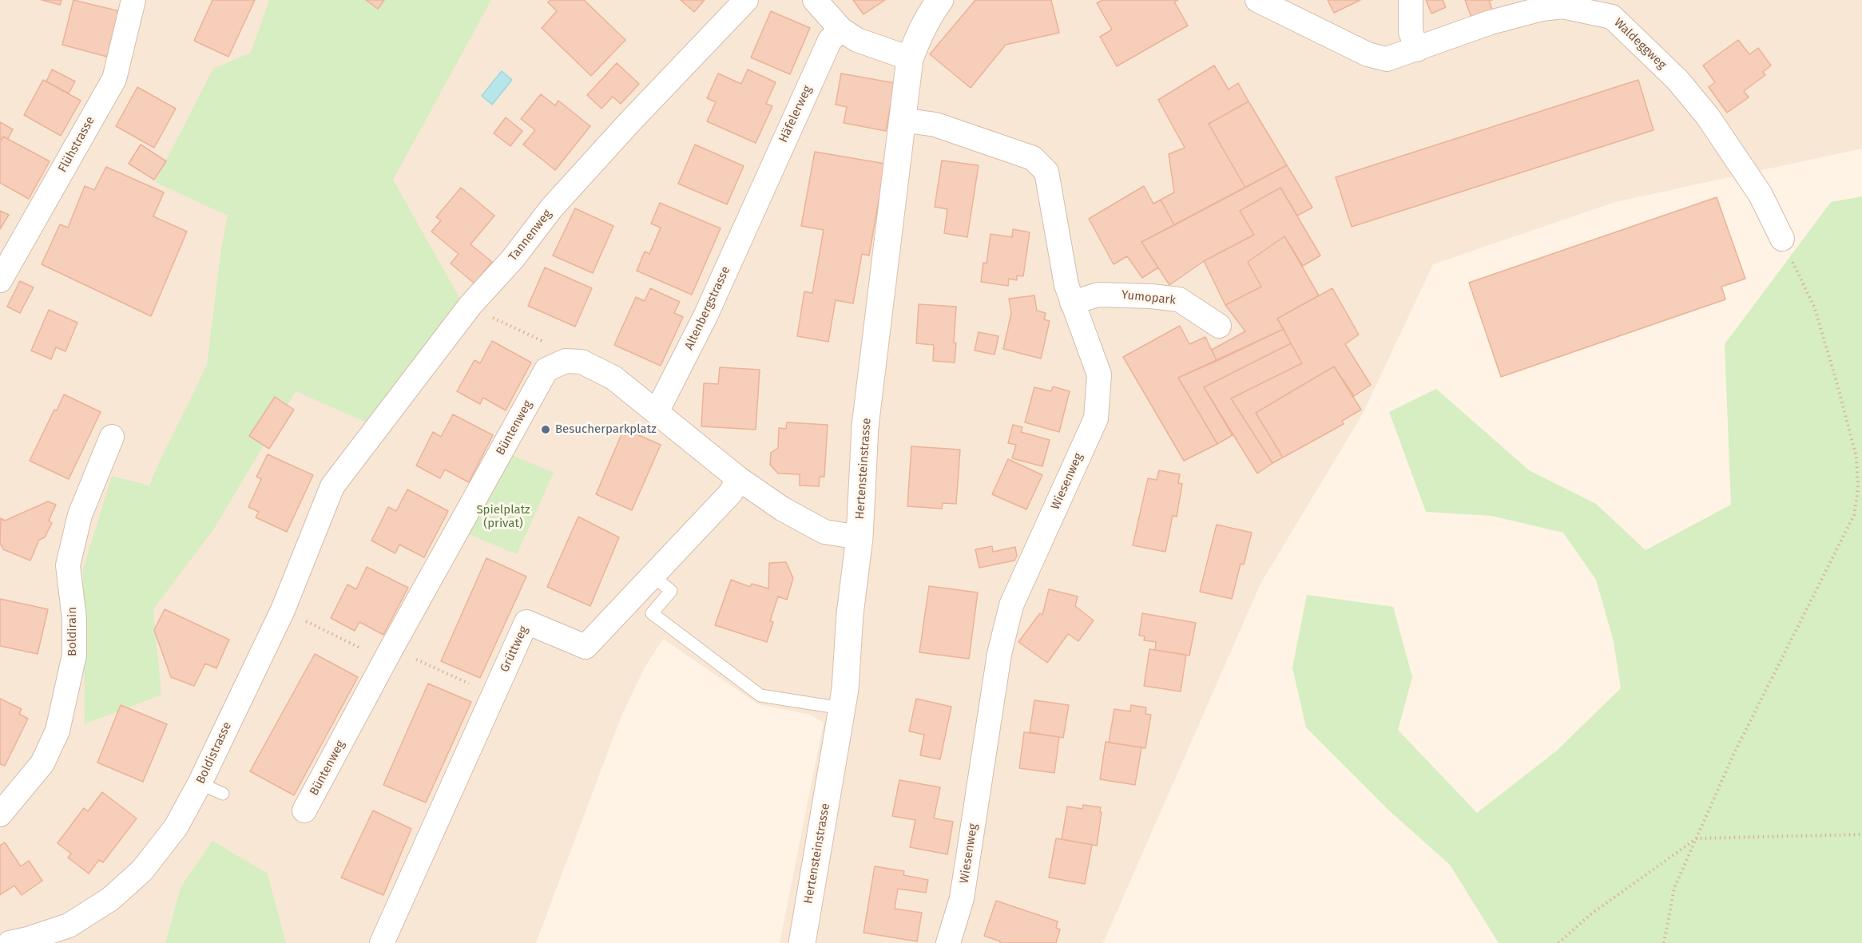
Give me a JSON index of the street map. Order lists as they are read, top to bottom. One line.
{"streets":{"street":["Waldeggweg","Häfelerweg","Flühstrasse","Tannenweg","Yumopark","Altenbergstrasse","Büntenweg","Hertensteinstrasse","Wiesenweg","Boldirain","Grüttweg","Boldistrasse"]},"crossings":[["Häfelerweg","Altenbergstrasse"],["Tannenweg","Boldistrasse"],["Yumopark","Wiesenweg"],["Hertensteinstrasse","Wiesenweg"]],"parks":["Spielplatz (privat)"],"places":["Besucherparkplatz"]}
